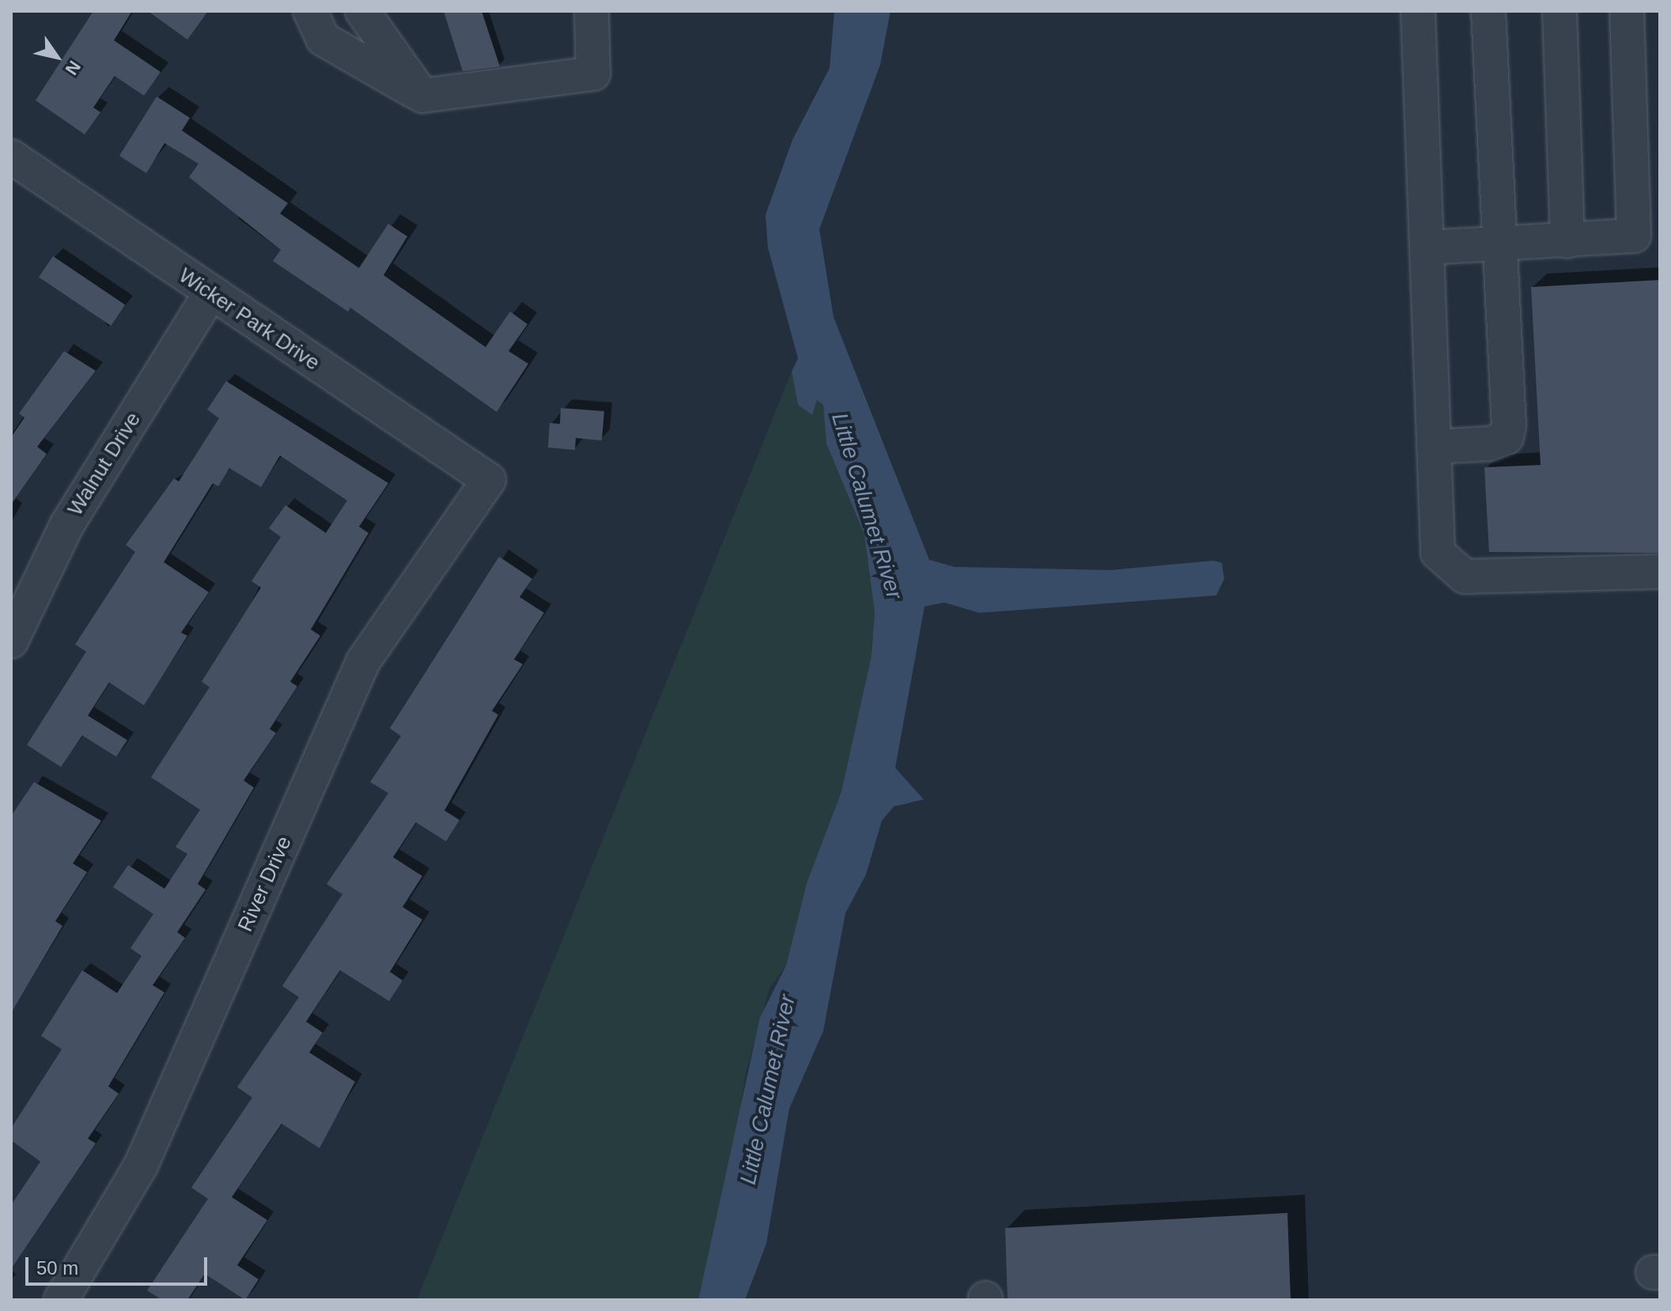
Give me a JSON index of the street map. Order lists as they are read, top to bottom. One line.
{"streets":{"street":["Wicker Park Drive","Walnut Drive","River Drive"]},"crossings":[["Wicker Park Drive","Walnut Drive"],["Wicker Park Drive","River Drive"]],"water":["Little Calumet River"],"scale_bar":"50 m","north":"bottom right"}
